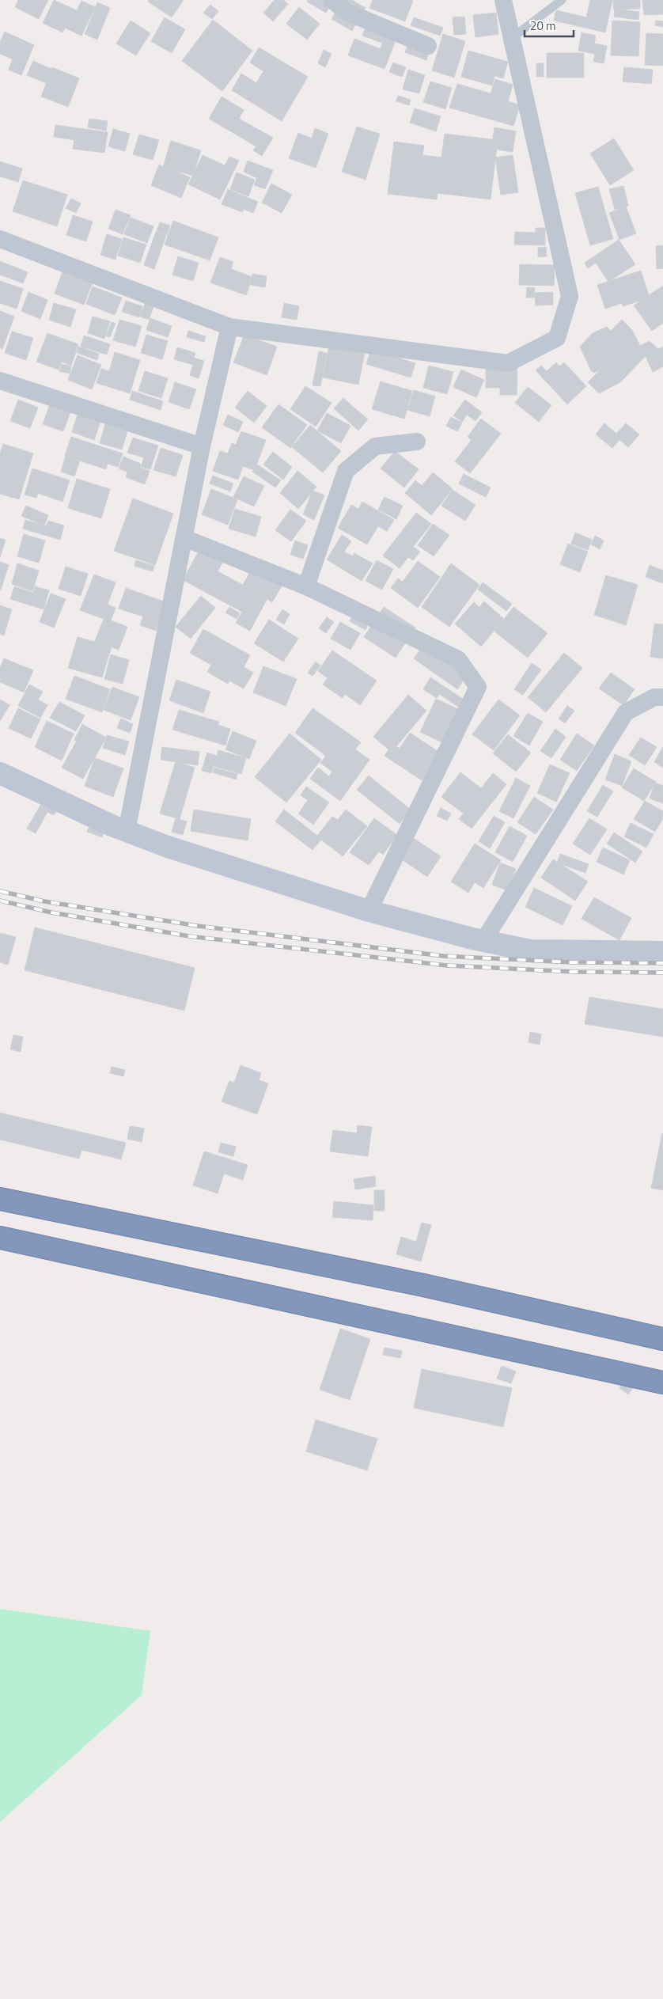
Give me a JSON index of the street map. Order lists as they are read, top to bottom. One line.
{"scale_bar":"20 m"}
